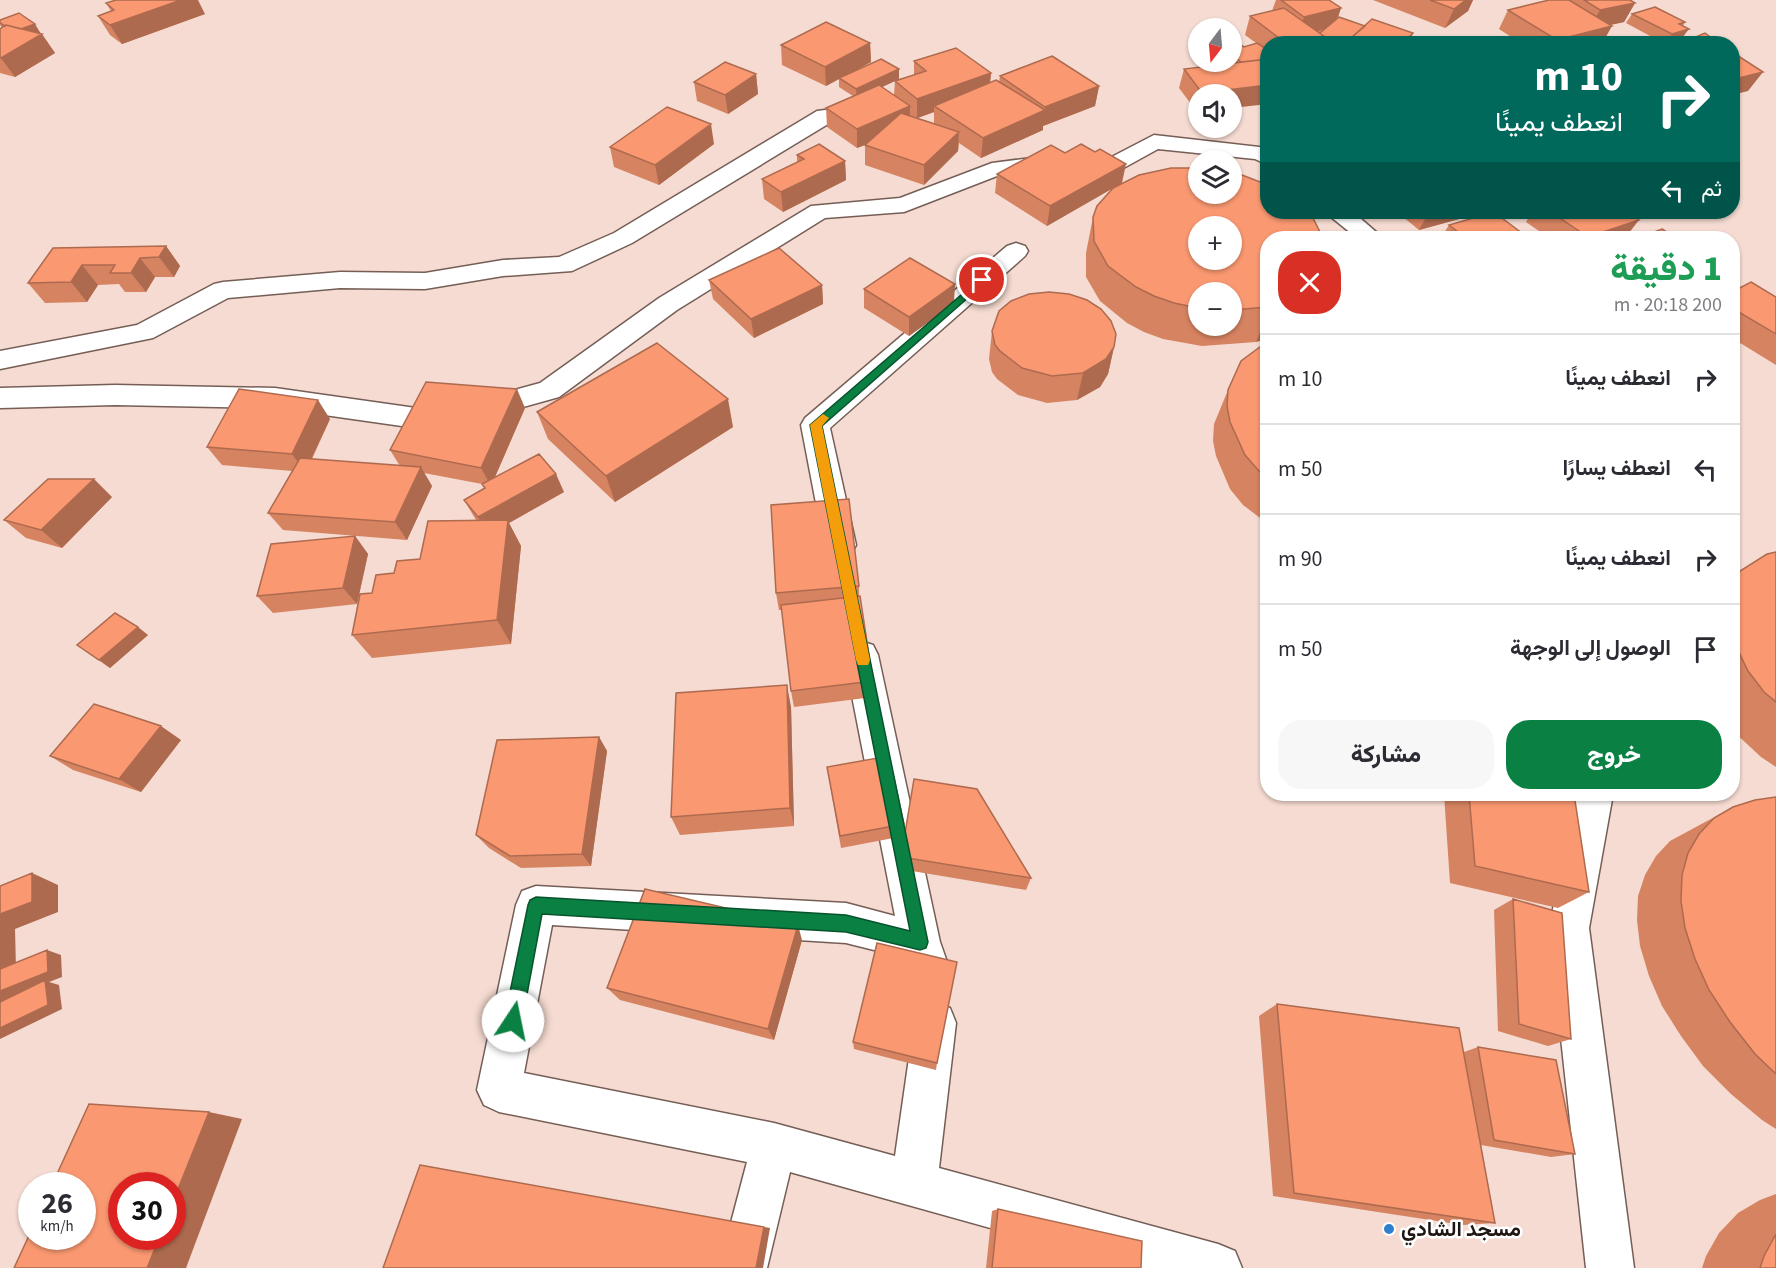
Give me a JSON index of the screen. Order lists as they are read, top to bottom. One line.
{"places":["مسجد الشادي"],"north":"bottom","page":{"map_buttons":["+","−"],"turn":["10 m","انعطف يمينًا"],"then":"ثم","heading":["1 دقيقة","200 m · 20:18"],"list":[{"name":"انعطف يمينًا","value":"10 m"},{"name":"انعطف يسارًا","value":"50 m"},{"name":"انعطف يمينًا","value":"90 m"},{"name":"الوصول إلى الوجهة","value":"50 m"}],"buttons":["خروج","مشاركة"],"speed":"26 km/h","limit":"30"}}
